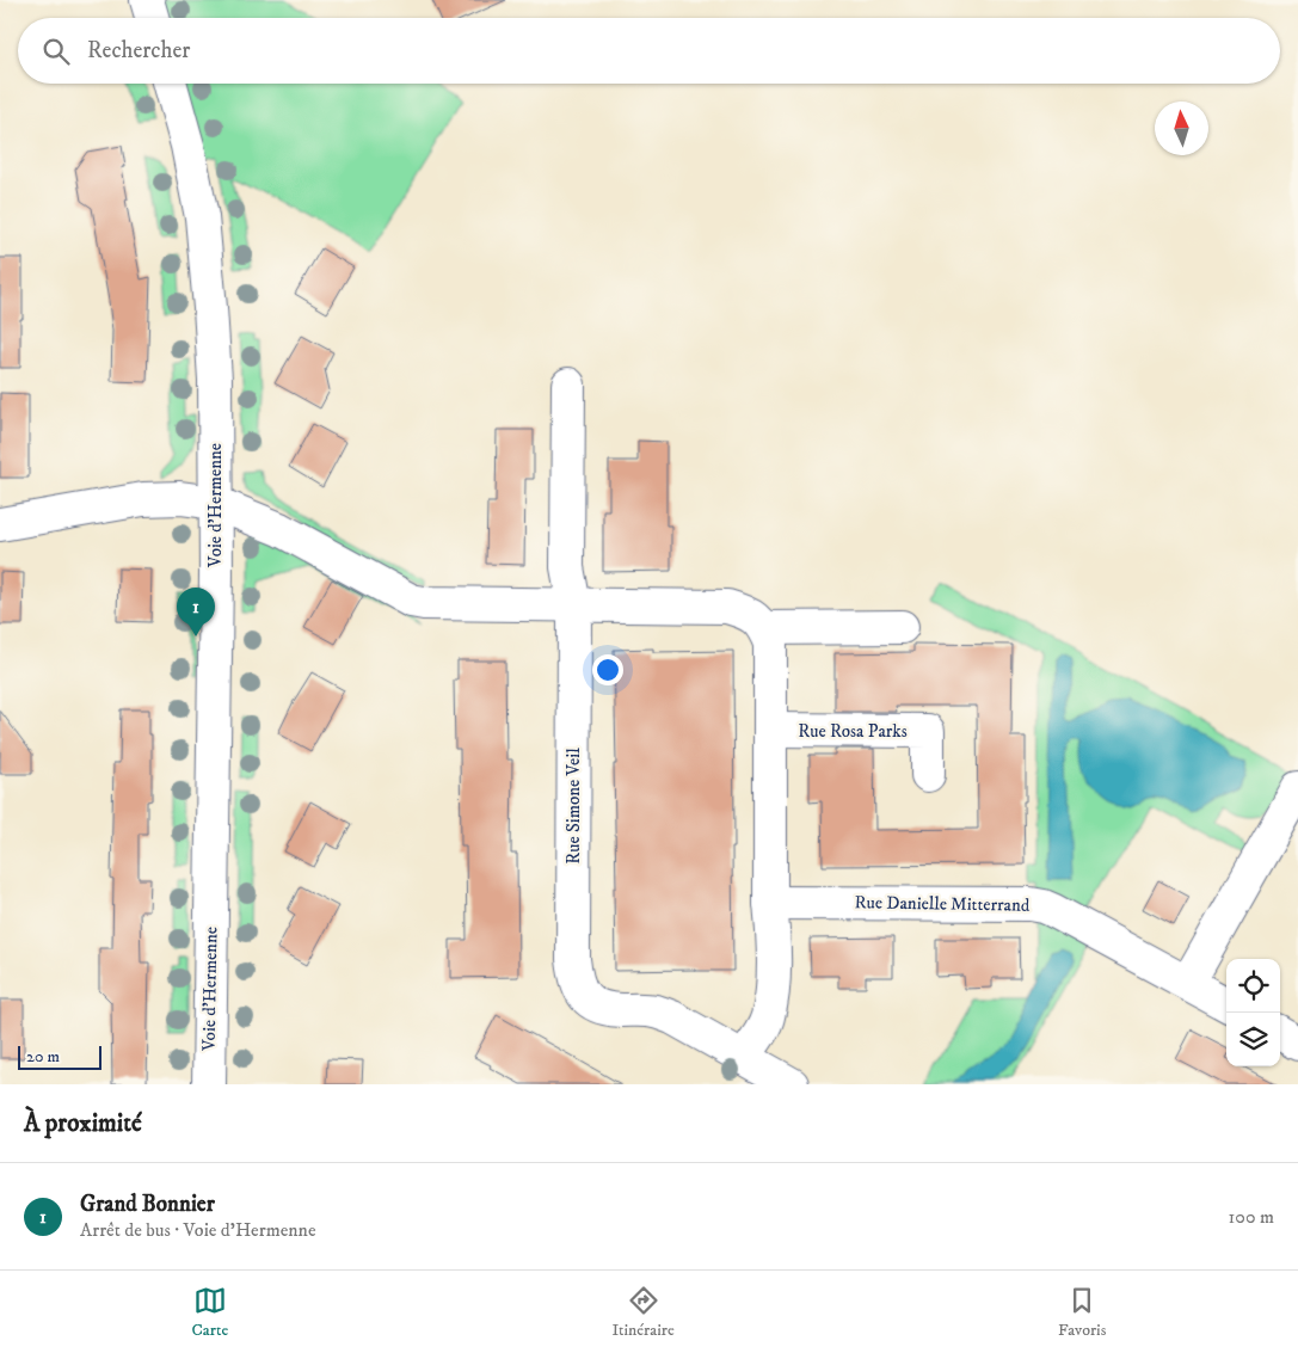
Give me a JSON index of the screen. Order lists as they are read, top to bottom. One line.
{"streets":{"street":["Voie d'Hermenne","Rue Rosa Parks","Rue Simone Veil","Rue Danielle Mitterrand"]},"scale_bar":"20 m","north":"top","page":{"search":"Rechercher","pins":"1","scale":"20 m","heading":"À proximité","list":[{"mark":"1","name":"Grand Bonnier","note":"Arrêt de bus · Voie d'Hermenne","value":"100 m"}],"nav":["Carte","Itinéraire","Favoris"]}}
